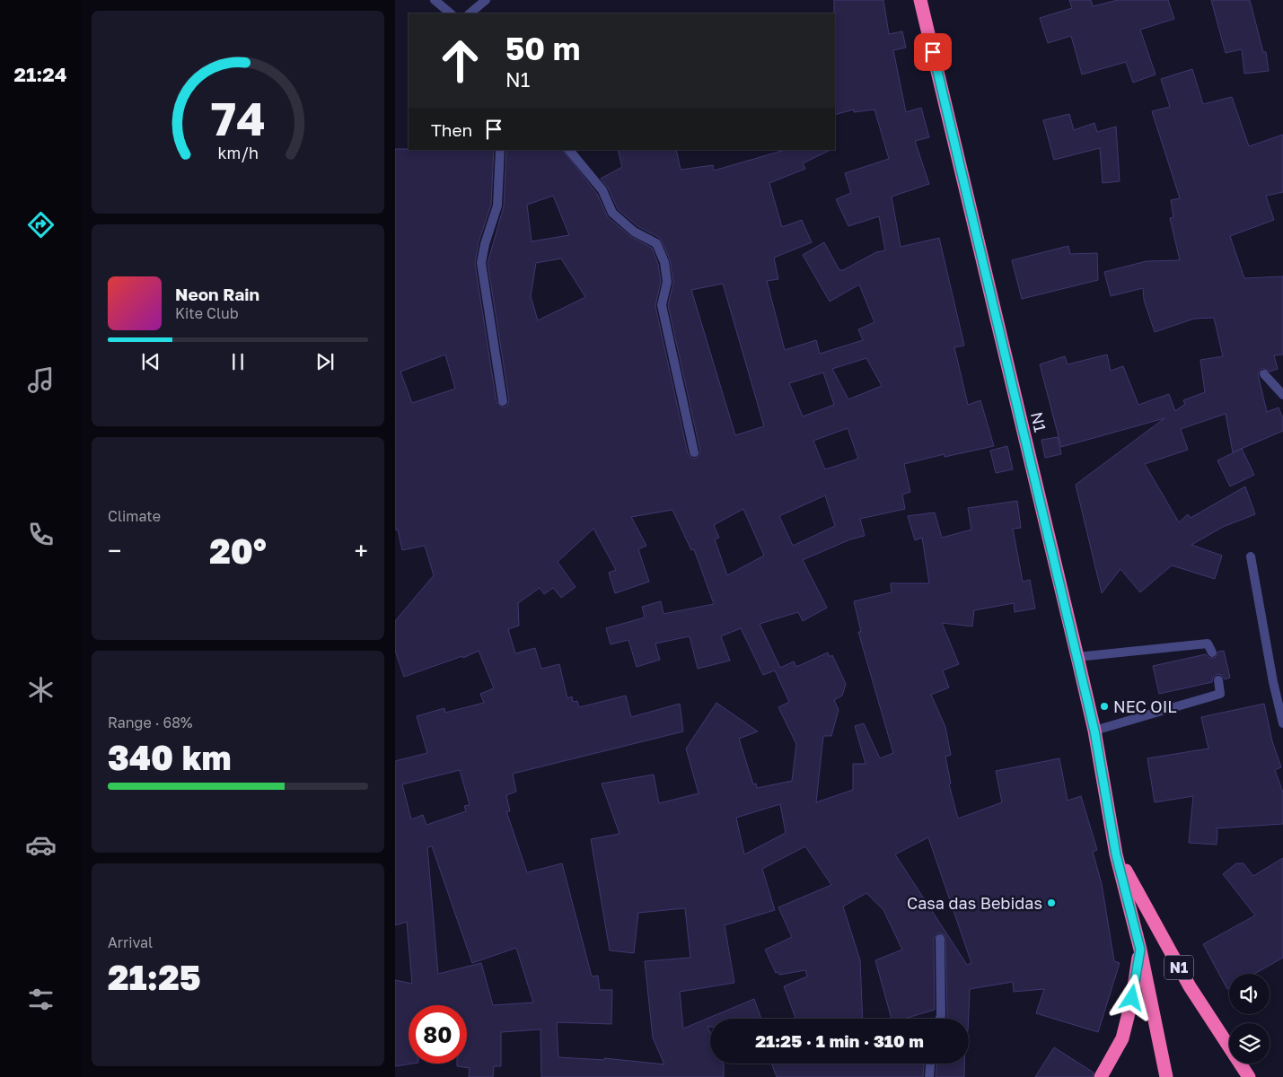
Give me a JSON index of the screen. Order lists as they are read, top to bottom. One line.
{"streets":{"highway":["N1"]},"places":["NEC OIL","Casa das Bebidas"],"page":{"tabs":"21:24","turn":["50 m","N1"],"then":"Then","song":["Neon Rain","Kite Club"],"tile":["Climate",["Range · 68%","340 km"],["Arrival","21:25"]],"heat":["−","20°","+"],"limit":"80","trip":"21:25 · 1 min · 310 m","gauge":["74","km/h"]}}
